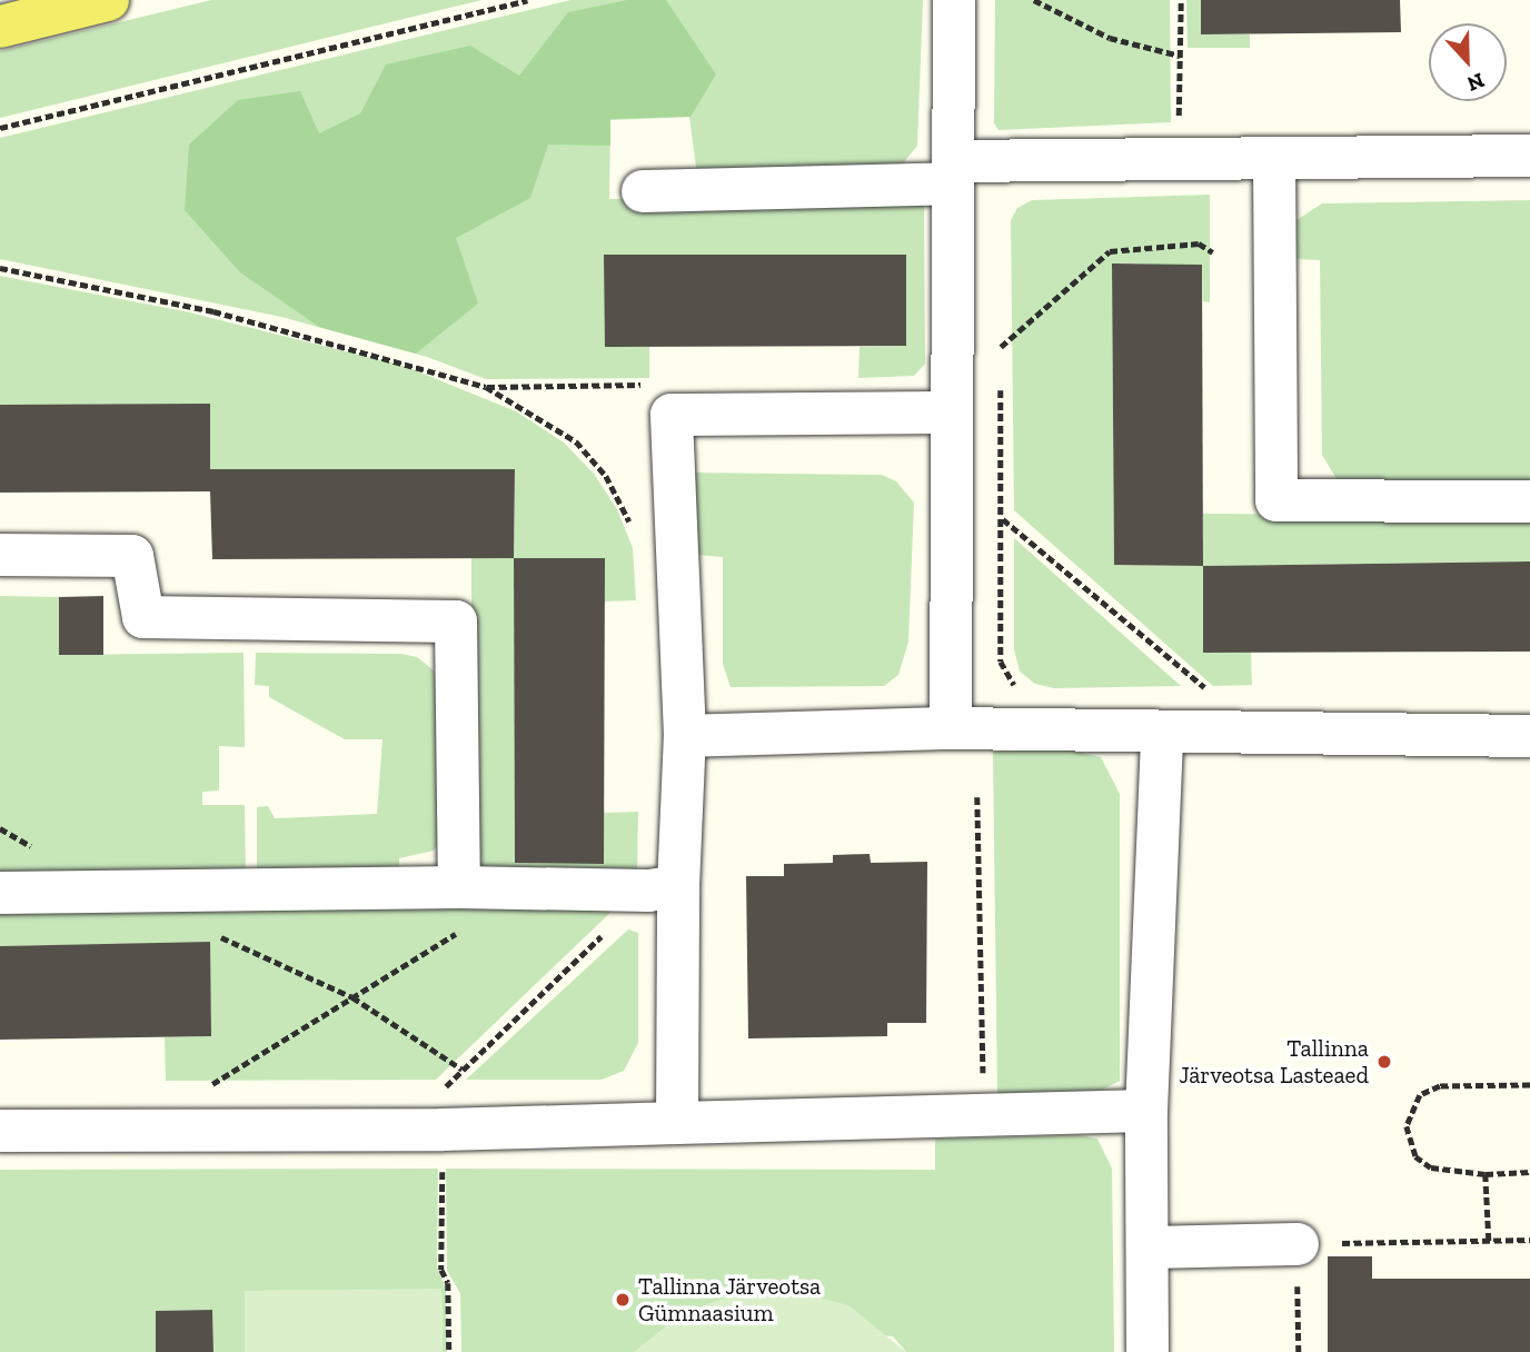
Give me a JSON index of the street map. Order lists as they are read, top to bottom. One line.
{"places":["Tallinna Järveotsa Lasteaed","Tallinna Järveotsa Gümnaasium"],"north":"bottom"}
